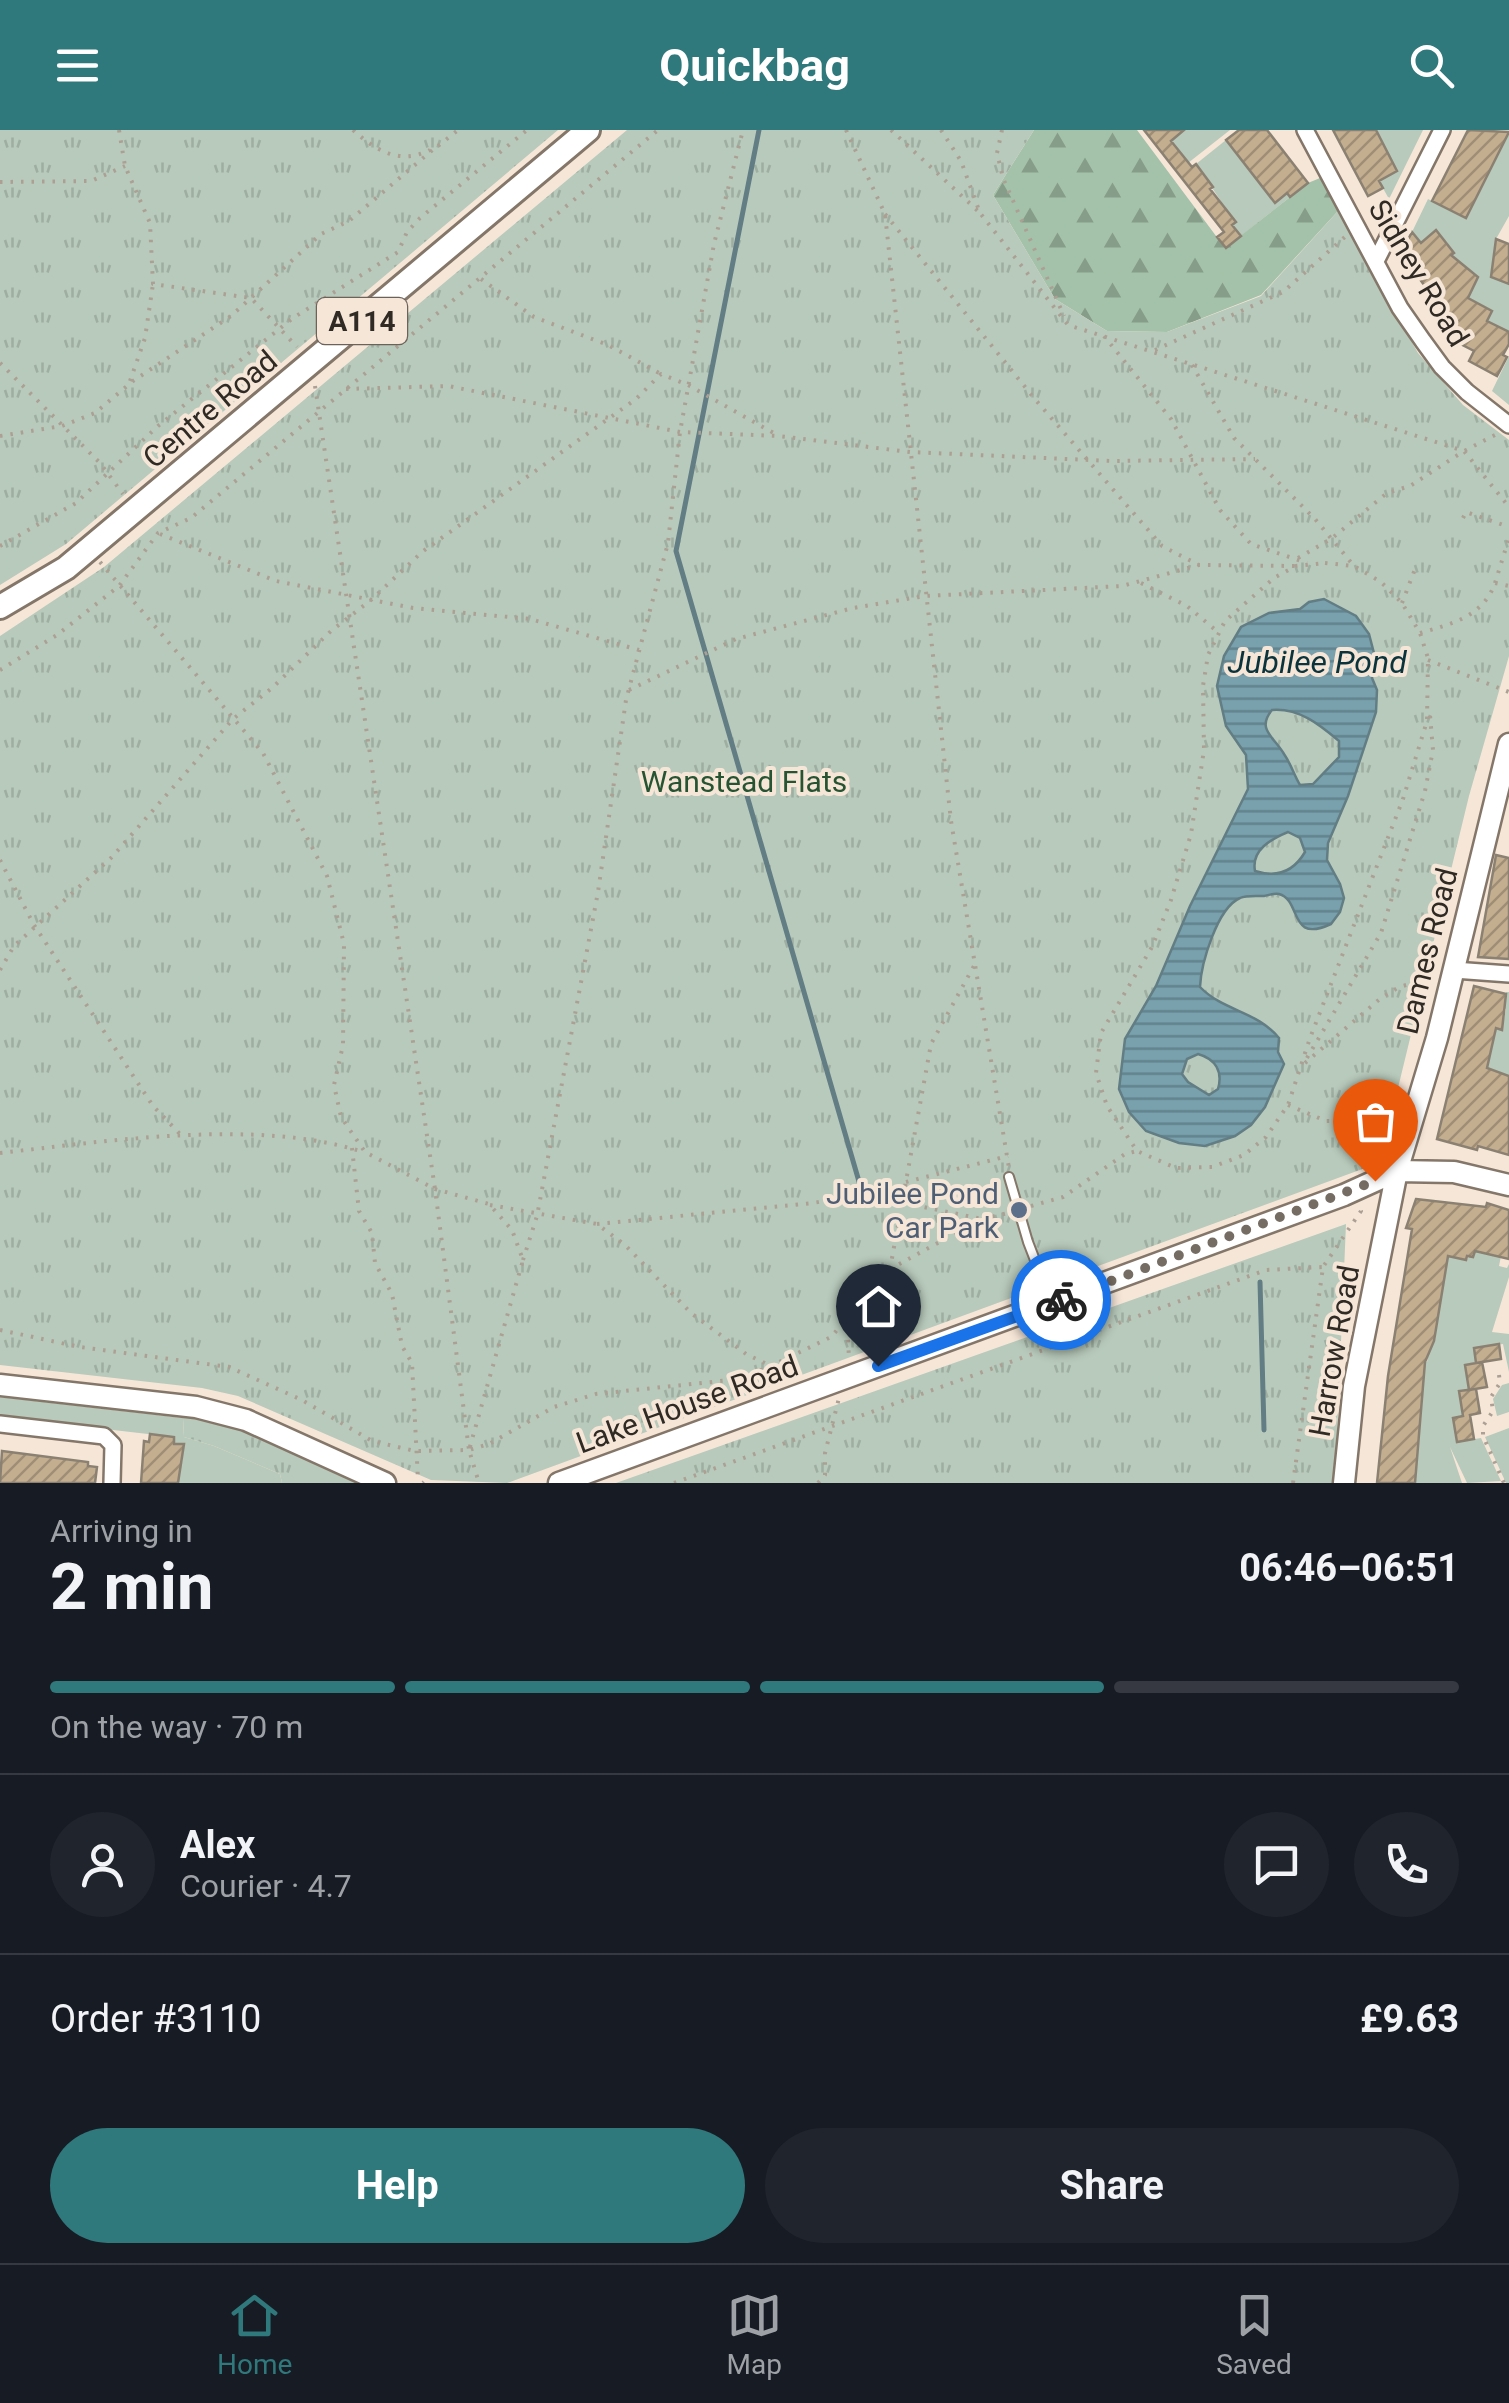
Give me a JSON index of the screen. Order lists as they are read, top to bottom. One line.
{"streets":{"main road":["A114","Centre Road"],"street":["Sidney Road","Dames Road","Harrow Road","Lake House Road"]},"crossings":[["Dames Road","Harrow Road"],["Dames Road","Lake House Road"],["Harrow Road","Lake House Road"]],"water":["Jubilee Pond"],"parks":["Wanstead Flats"],"places":["Jubilee Pond Car Park"],"page":{"header":"Quickbag","heading":["2 min","Arriving in","06:46–06:51"],"panel":["Alex","Courier · 4.7","Order #3110","£9.63"],"bar":"On the way · 70 m","buttons":["Help","Share"],"tabs":["Home","Map","Saved"]}}
